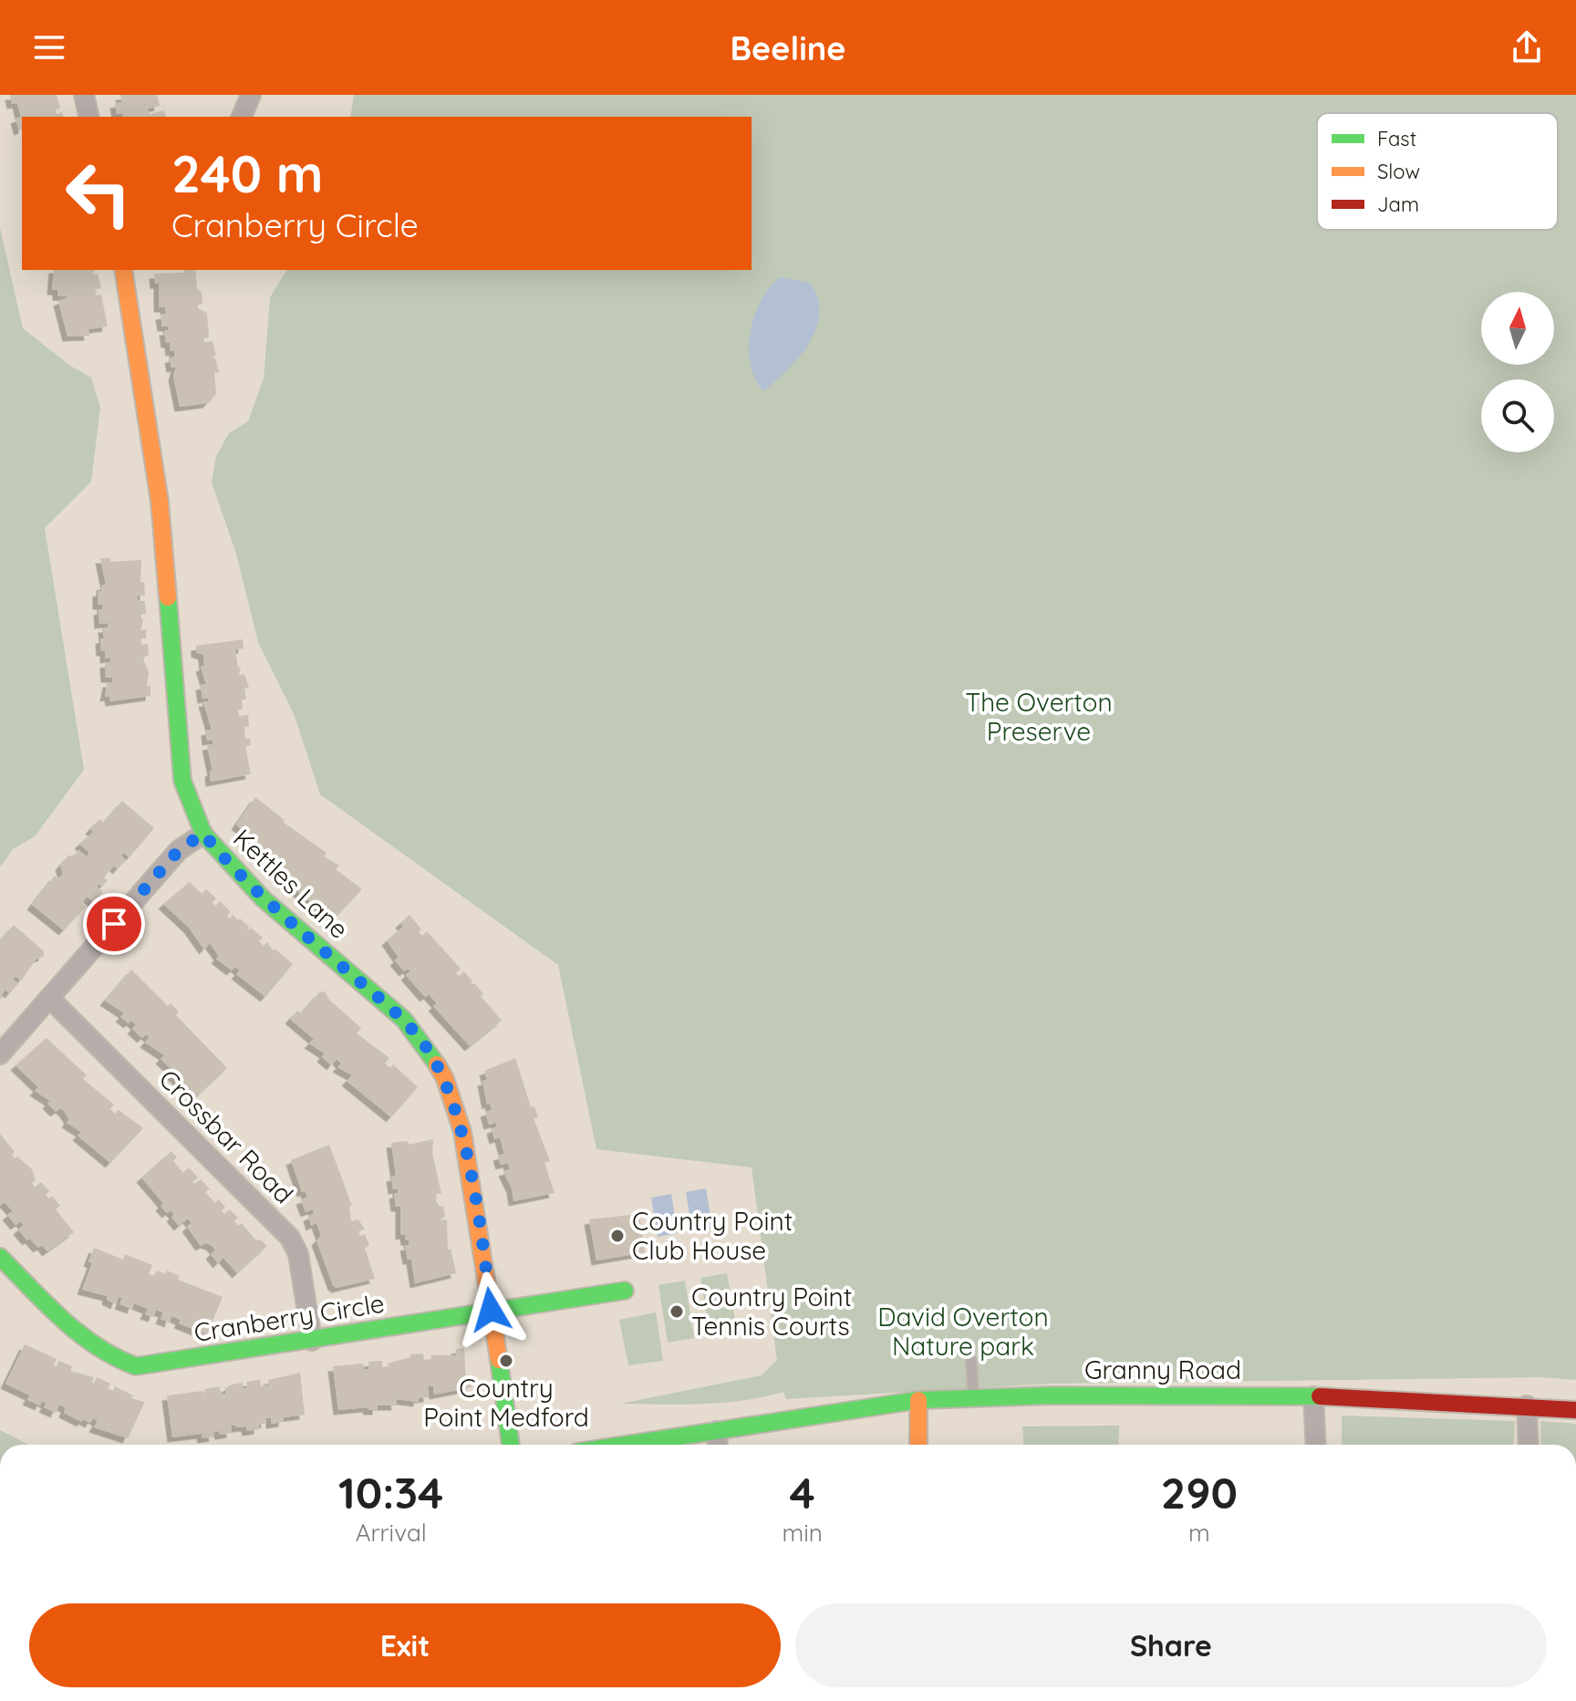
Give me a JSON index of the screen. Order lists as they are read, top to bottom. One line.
{"streets":{"street":["Kettles Lane","Crossbar Road","Cranberry Circle","Granny Road"]},"crossings":[["Kettles Lane","Cranberry Circle"],["Crossbar Road","Cranberry Circle"]],"parks":["The Overton Preserve","David Overton Nature park"],"places":["Country Point Club House","Country Point Tennis Courts","Country Point Medford"],"legend":["Fast","Slow","Jam"],"north":"top","page":{"header":"Beeline","turn":["240 m","Cranberry Circle"],"eta":["10:34","Arrival","4","min","290","m"],"buttons":["Exit","Share"]}}
